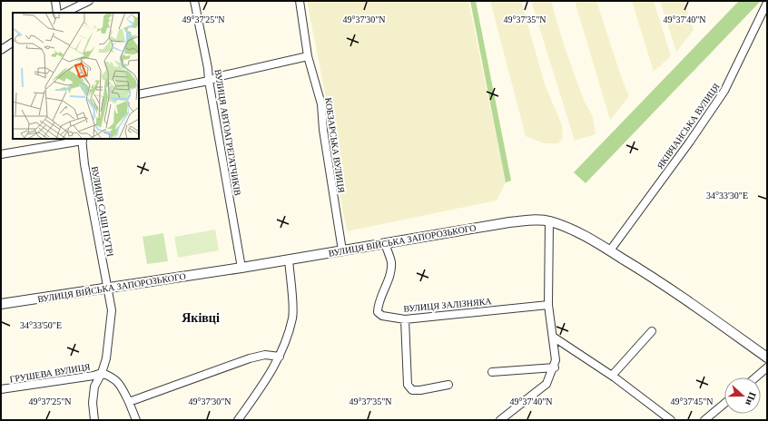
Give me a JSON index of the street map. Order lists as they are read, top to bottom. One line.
{"streets":{"street":["ЯКІВЧАНСЬКА ВУЛИЦЯ","ВУЛИЦЯ АВТОАГРЕГАТЧИКІВ","КОБЗАРСЬКА ВУЛИЦЯ","ВУЛИЦЯ САШІ ПУТРІ","ВУЛИЦЯ ВІЙСЬКА ЗАПОРОЗЬКОГО","ВУЛИЦЯ ЗАЛІЗНЯКА","ГРУШЕВА ВУЛИЦЯ"]},"crossings":[["ЯКІВЧАНСЬКА ВУЛИЦЯ","ВУЛИЦЯ ВІЙСЬКА ЗАПОРОЗЬКОГО"],["ВУЛИЦЯ АВТОАГРЕГАТЧИКІВ","ВУЛИЦЯ ВІЙСЬКА ЗАПОРОЗЬКОГО"],["КОБЗАРСЬКА ВУЛИЦЯ","ВУЛИЦЯ ВІЙСЬКА ЗАПОРОЗЬКОГО"],["ВУЛИЦЯ САШІ ПУТРІ","ВУЛИЦЯ ВІЙСЬКА ЗАПОРОЗЬКОГО"],["ВУЛИЦЯ САШІ ПУТРІ","ГРУШЕВА ВУЛИЦЯ"],["ВУЛИЦЯ ВІЙСЬКА ЗАПОРОЗЬКОГО","ВУЛИЦЯ ЗАЛІЗНЯКА"]],"districts":["Яківці"],"north":"right","coordinates":["49°37'35\"N","49°37'25\"N","49°37'30\"N","49°37'40\"N","34°33'30\"E","34°33'50\"E","49°37'45\"N"]}
